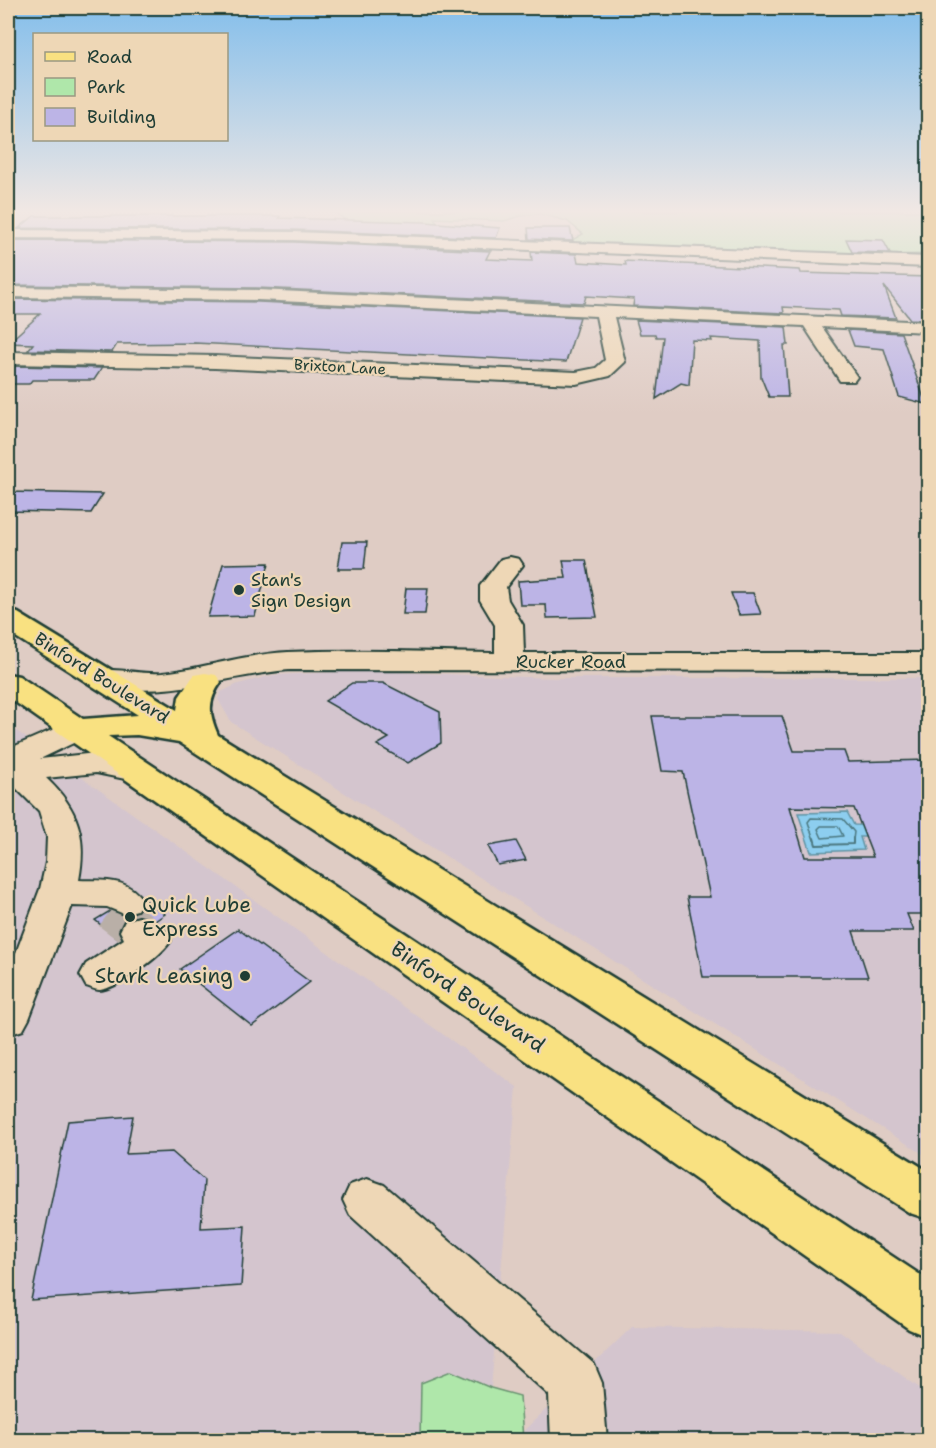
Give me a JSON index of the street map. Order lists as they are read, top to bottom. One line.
{"streets":{"main road":["Binford Boulevard"],"street":["Brixton Lane","Rucker Road"]},"crossings":[["Rucker Road","Binford Boulevard"]],"places":["Stan's Sign Design","Quick Lube Express","Stark Leasing"],"legend":["Road","Park","Building"]}
